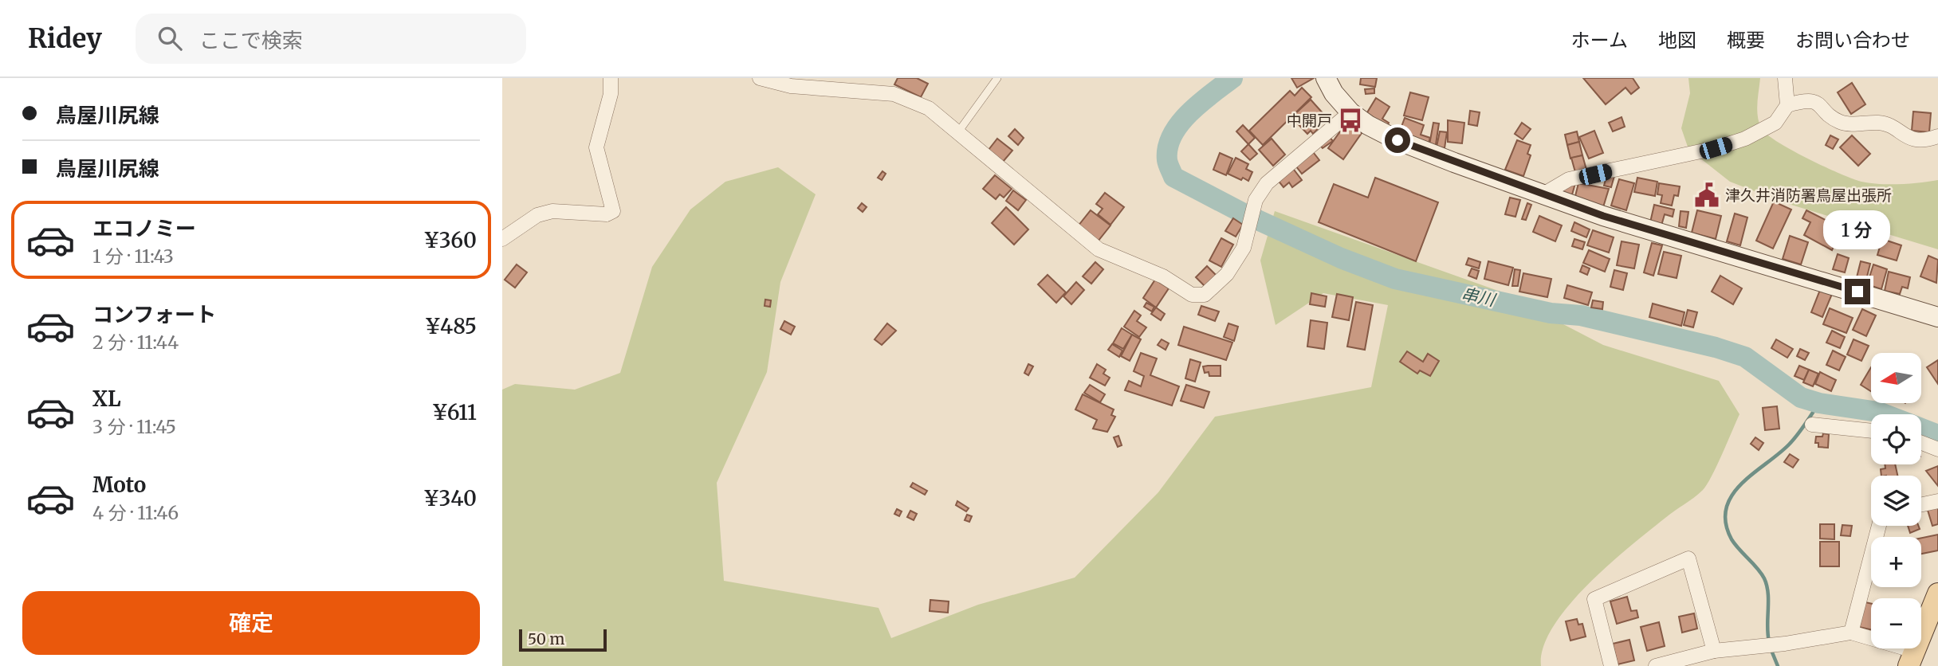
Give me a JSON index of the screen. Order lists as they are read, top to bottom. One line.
{"water":["串川"],"places":{"bus stop":["中開戸"],"public building":["津久井消防署鳥屋出張所"]},"scale_bar":"50 m","north":"left","page":{"header":"Ridey","search":"ここで検索","nav":["ホーム","地図","概要","お問い合わせ"],"banner":["鳥屋川尻線","鳥屋川尻線"],"list":[{"name":"エコノミー","note":"1 分 · 11:43","value":"¥360"},{"name":"コンフォート","note":"2 分 · 11:44","value":"¥485"},{"name":"XL","note":"3 分 · 11:45","value":"¥611"},{"name":"Moto","note":"4 分 · 11:46","value":"¥340"}],"bubble":"1 分","map_buttons":["+","−"],"buttons":"確定","scale":"50 m"}}
